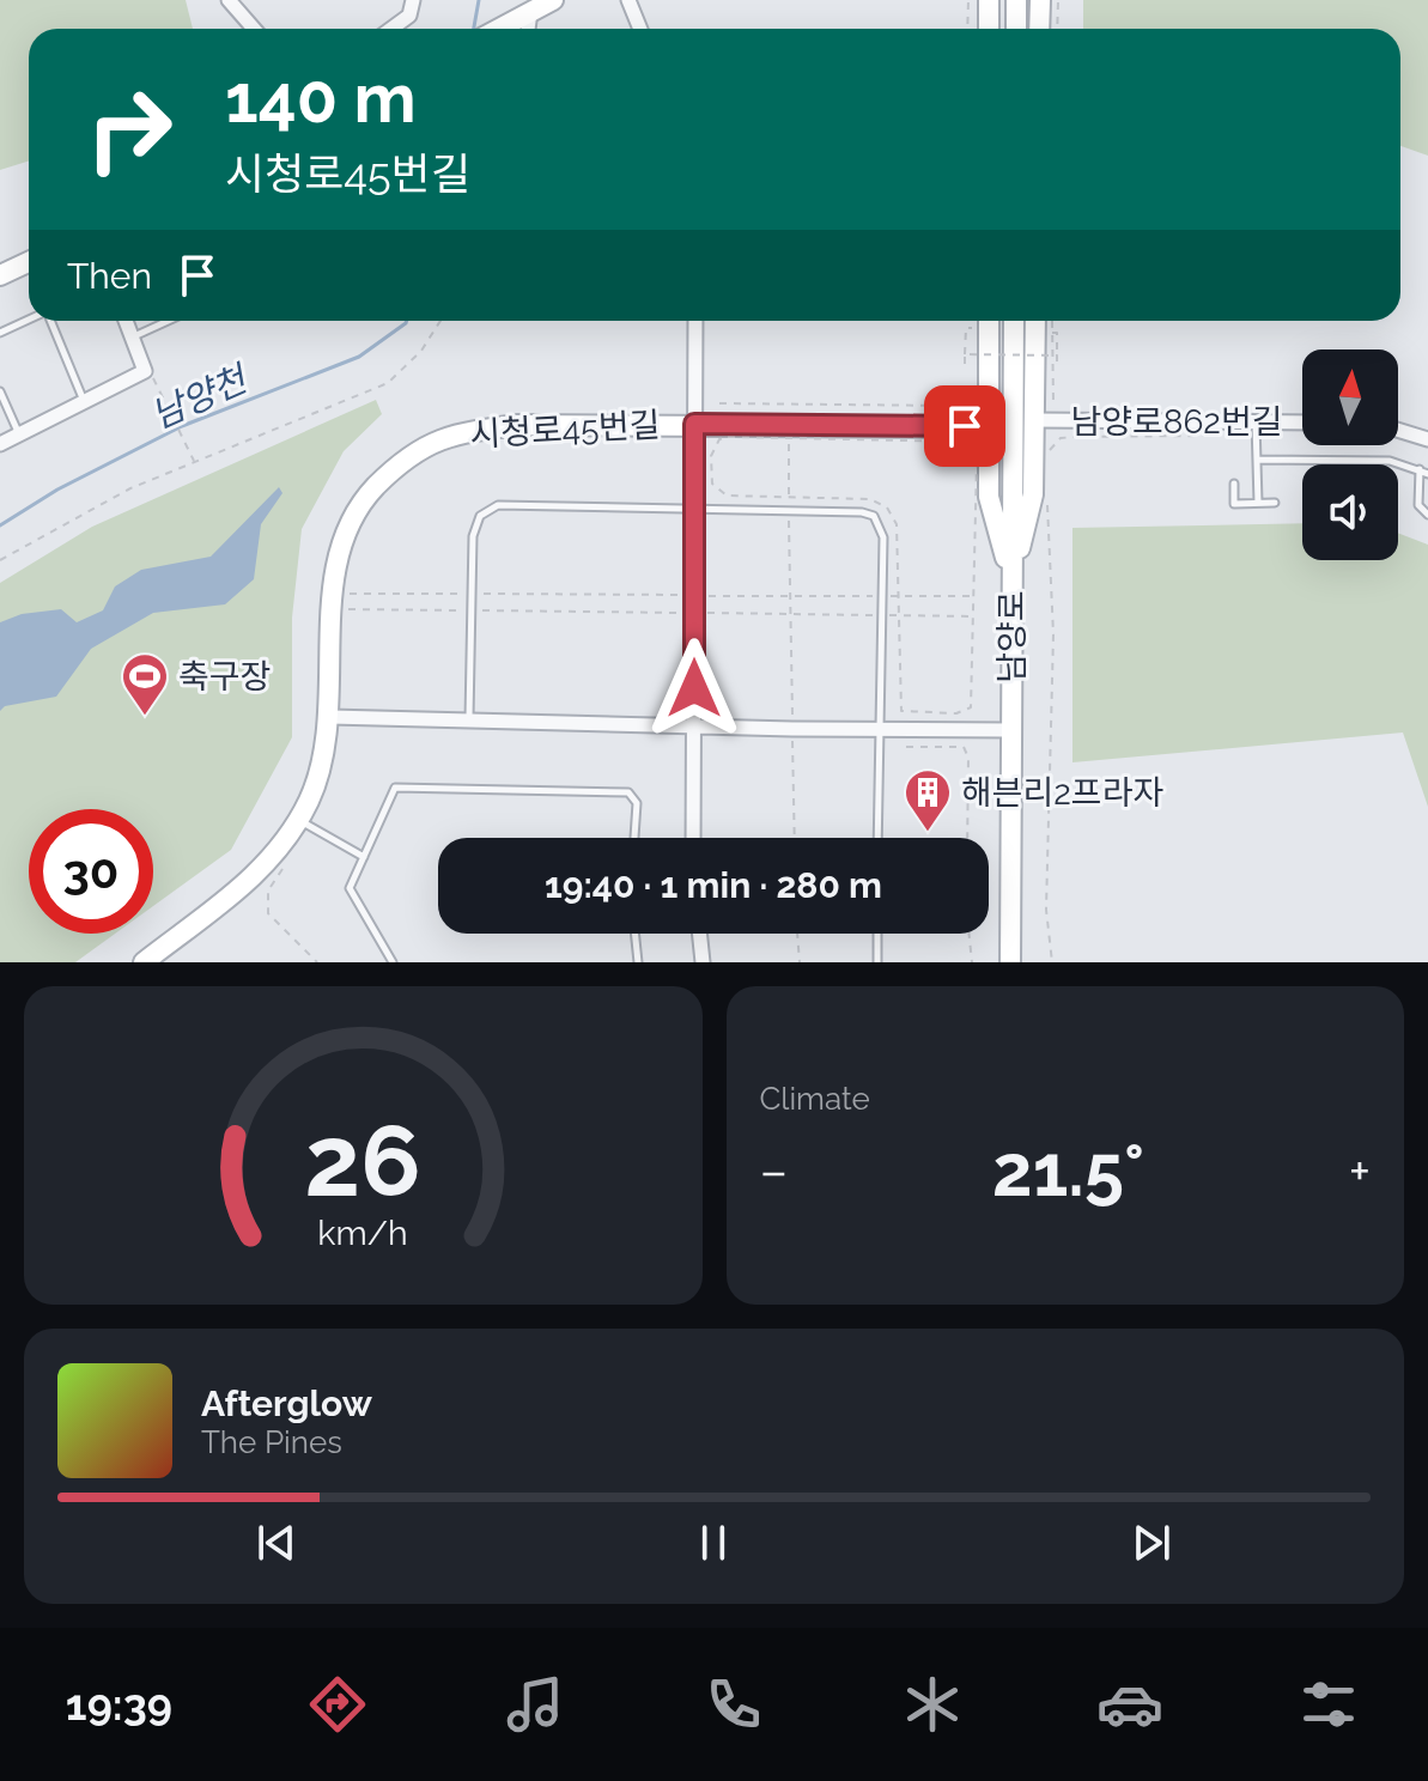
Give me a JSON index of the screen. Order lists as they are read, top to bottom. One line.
{"streets":{"main road":["시청로45번길","남양로"],"street":["남양로862번길"]},"water":["남양천"],"places":{"sports":["축구장"],"building":["해븐리2프라자"]},"north":"top","page":{"turn":["140 m","시청로45번길"],"then":"Then","limit":"30","trip":"19:40 · 1 min · 280 m","tile":"Climate","heat":["−","21.5°","+"],"song":["Afterglow","The Pines"],"tabs":"19:39","gauge":["26","km/h"]}}
